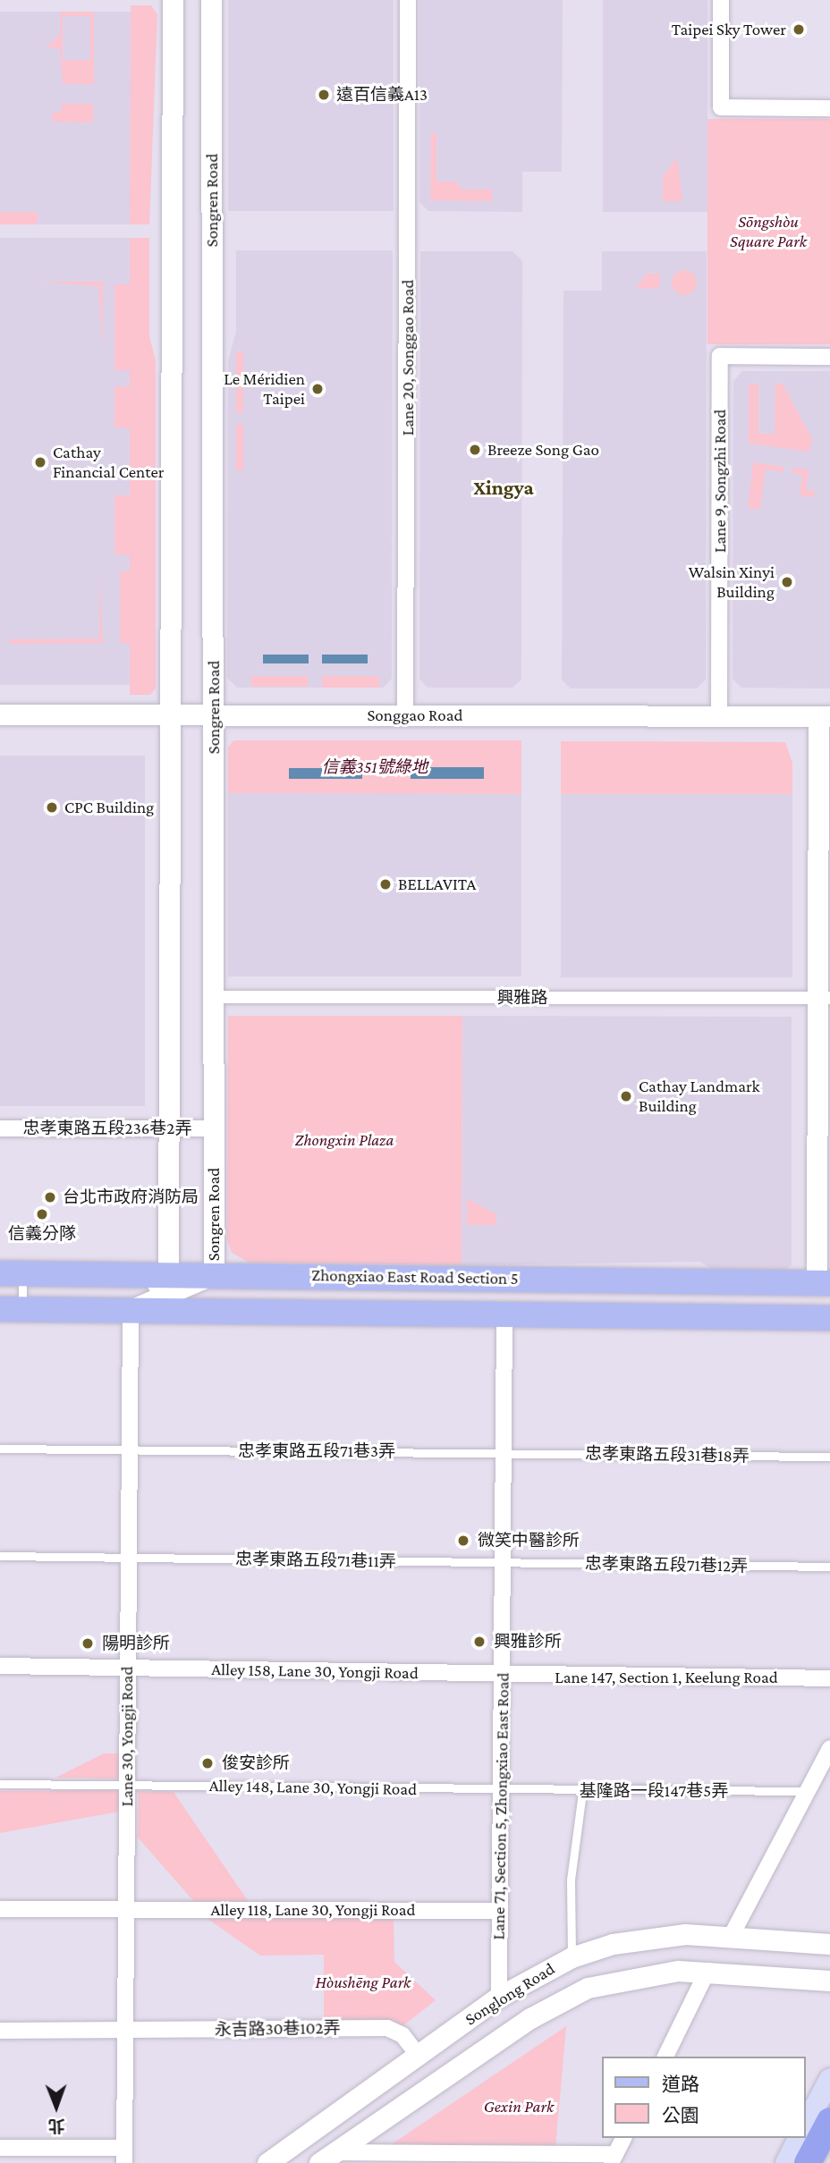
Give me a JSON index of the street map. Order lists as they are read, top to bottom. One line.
{"streets":{"main road":["Zhongxiao East Road Section 5"],"street":["Songren Road","Lane 20, Songgao Road","Lane 9, Songzhi Road","Songgao Road","興雅路","忠孝東路五段236巷2弄","Alley 158, Lane 30, Yongji Road","Lane 147, Section 1, Keelung Road","Lane 30, Yongji Road","Lane 71, Section 5, Zhongxiao East Road","Alley 118, Lane 30, Yongji Road","Songlong Road","永吉路30巷102弄"],"lane":["忠孝東路五段71巷3弄","忠孝東路五段31巷18弄","忠孝東路五段71巷11弄","忠孝東路五段71巷12弄","Alley 148, Lane 30, Yongji Road","基隆路一段147巷5弄"]},"crossings":[["Songren Road","Songgao Road"],["Songren Road","興雅路"],["Songren Road","忠孝東路五段236巷2弄"],["Songren Road","Zhongxiao East Road Section 5"],["Songren Road","Lane 30, Yongji Road"],["Lane 20, Songgao Road","Songgao Road"],["Lane 9, Songzhi Road","Songgao Road"],["忠孝東路五段71巷3弄","忠孝東路五段31巷18弄"],["忠孝東路五段71巷3弄","Lane 30, Yongji Road"],["忠孝東路五段71巷3弄","Lane 71, Section 5, Zhongxiao East Road"],["忠孝東路五段31巷18弄","Lane 71, Section 5, Zhongxiao East Road"],["忠孝東路五段71巷11弄","忠孝東路五段71巷12弄"],["忠孝東路五段71巷11弄","Lane 30, Yongji Road"],["忠孝東路五段71巷11弄","Lane 71, Section 5, Zhongxiao East Road"],["忠孝東路五段71巷12弄","Lane 71, Section 5, Zhongxiao East Road"],["Alley 158, Lane 30, Yongji Road","Lane 147, Section 1, Keelung Road"],["Alley 158, Lane 30, Yongji Road","Lane 30, Yongji Road"],["Alley 158, Lane 30, Yongji Road","Lane 71, Section 5, Zhongxiao East Road"],["Lane 147, Section 1, Keelung Road","Lane 71, Section 5, Zhongxiao East Road"],["Lane 30, Yongji Road","Alley 148, Lane 30, Yongji Road"],["Lane 30, Yongji Road","Alley 118, Lane 30, Yongji Road"],["Lane 30, Yongji Road","永吉路30巷102弄"],["Alley 148, Lane 30, Yongji Road","基隆路一段147巷5弄"],["Alley 148, Lane 30, Yongji Road","Lane 71, Section 5, Zhongxiao East Road"],["基隆路一段147巷5弄","Lane 71, Section 5, Zhongxiao East Road"],["Lane 71, Section 5, Zhongxiao East Road","Alley 118, Lane 30, Yongji Road"],["Lane 71, Section 5, Zhongxiao East Road","Songlong Road"],["Songlong Road","永吉路30巷102弄"]],"districts":["Xingya"],"parks":["Sōngshòu Square Park","信義351號綠地","Zhongxin Plaza","Hòushēng Park","Gexin Park"],"places":["Taipei Sky Tower","遠百信義A13","Le Méridien Taipei","Breeze Song Gao","Cathay Financial Center","Walsin Xinyi Building","CPC Building","BELLAVITA","Cathay Landmark Building","台北市政府消防局","信義分隊","微笑中醫診所","興雅診所","陽明診所","俊安診所"],"legend":["道路","公園"],"north":"bottom"}
